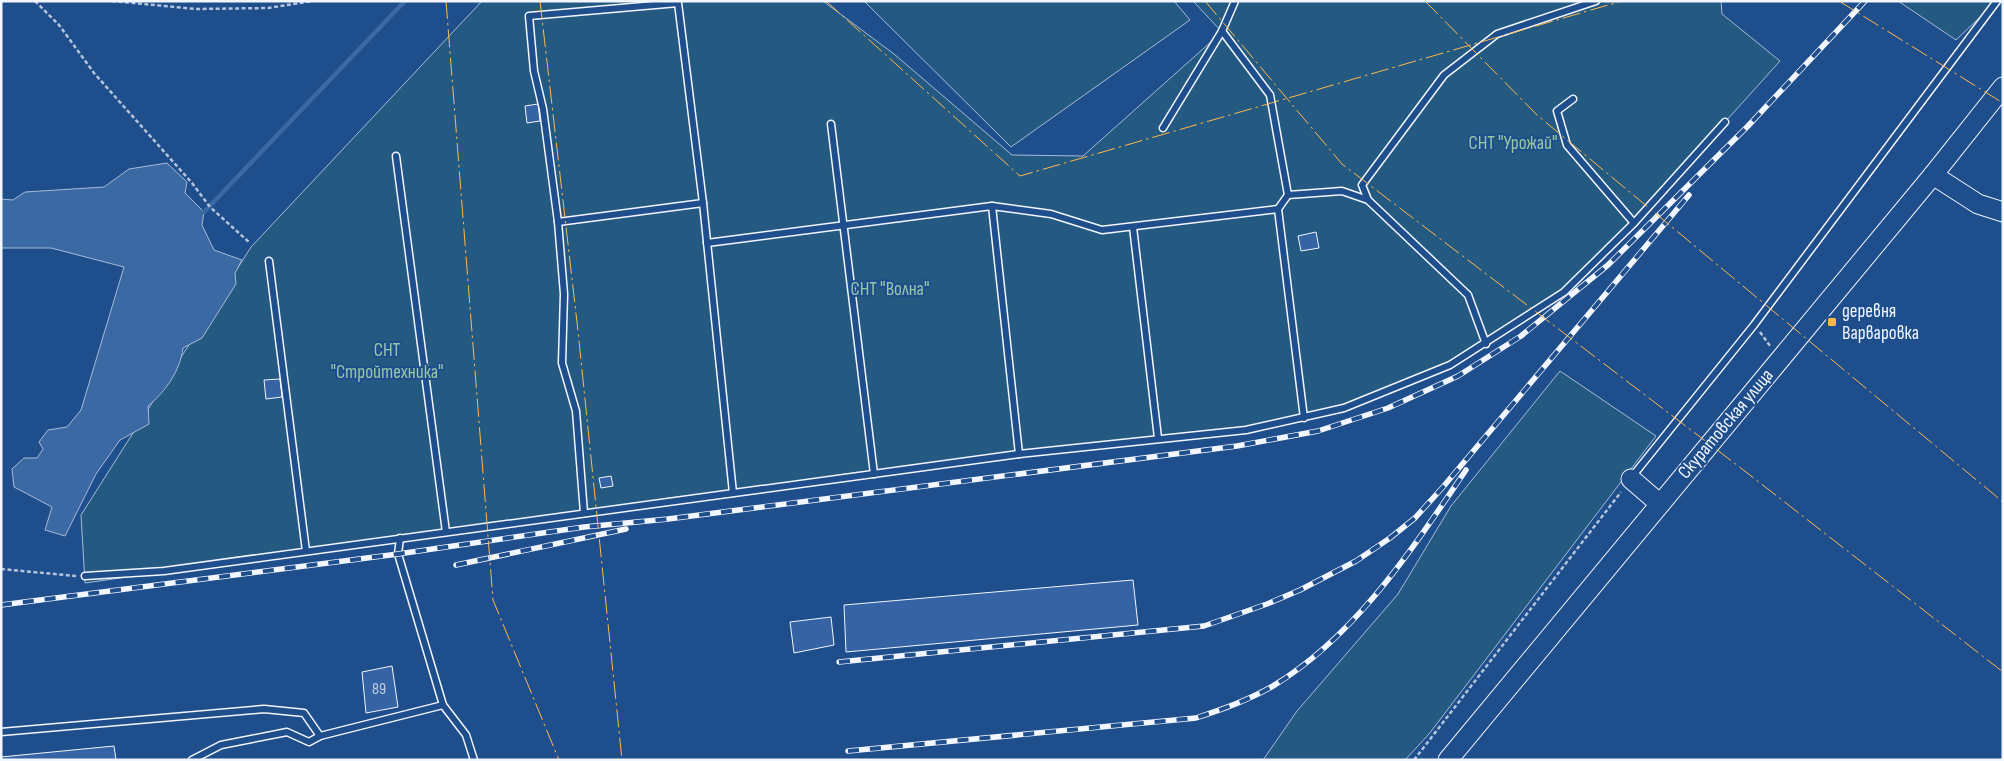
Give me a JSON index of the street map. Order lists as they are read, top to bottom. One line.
{"streets":{"street":["Скуратовская улица"]},"parks":["СНТ \"Урожай\"","СНТ \"Волна\"","СНТ \"Стройтехника\""],"places":{"transit":["деревня Варваровка"]},"house_numbers":["89"]}
